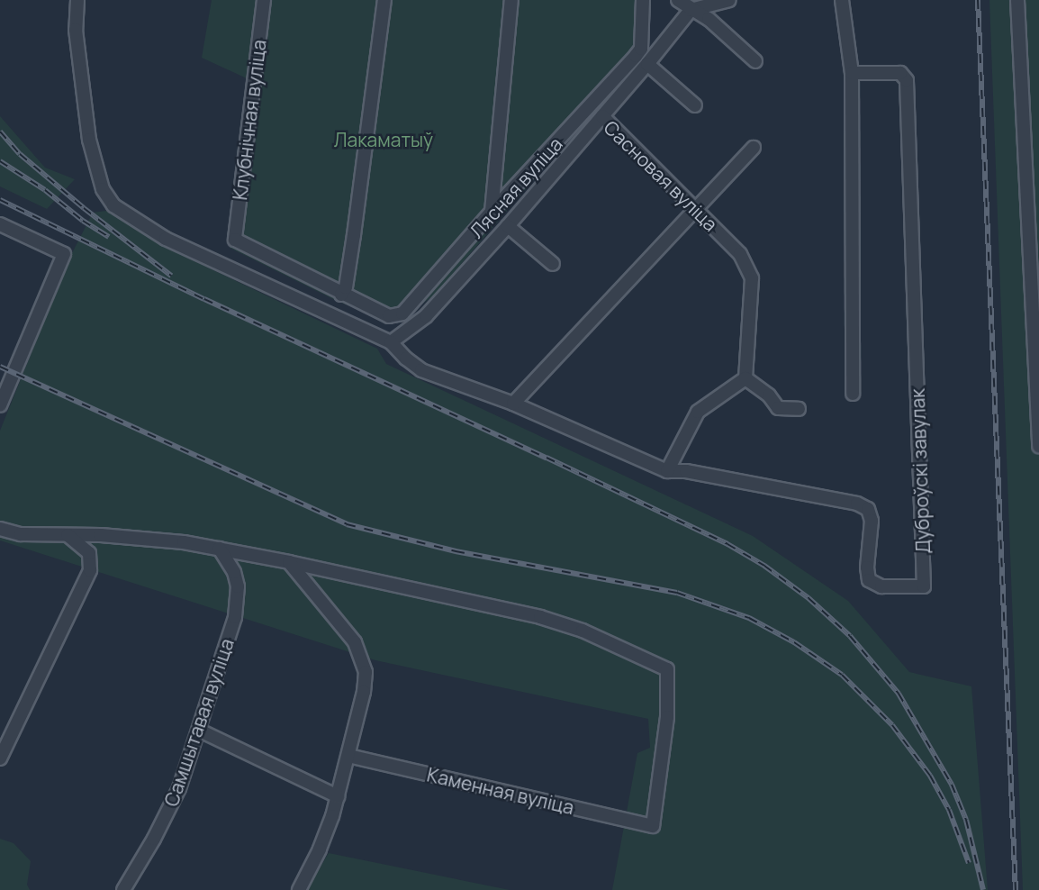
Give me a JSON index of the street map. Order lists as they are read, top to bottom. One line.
{"streets":{"street":["Клубнічная вуліца","Сасновая вуліца","Лясная вуліца","Дуброўскі завулак","Самшытавая вуліца","Каменная вуліца"]},"crossings":[["Клубнічная вуліца","Лясная вуліца"]],"parks":["Лакаматыў"]}
